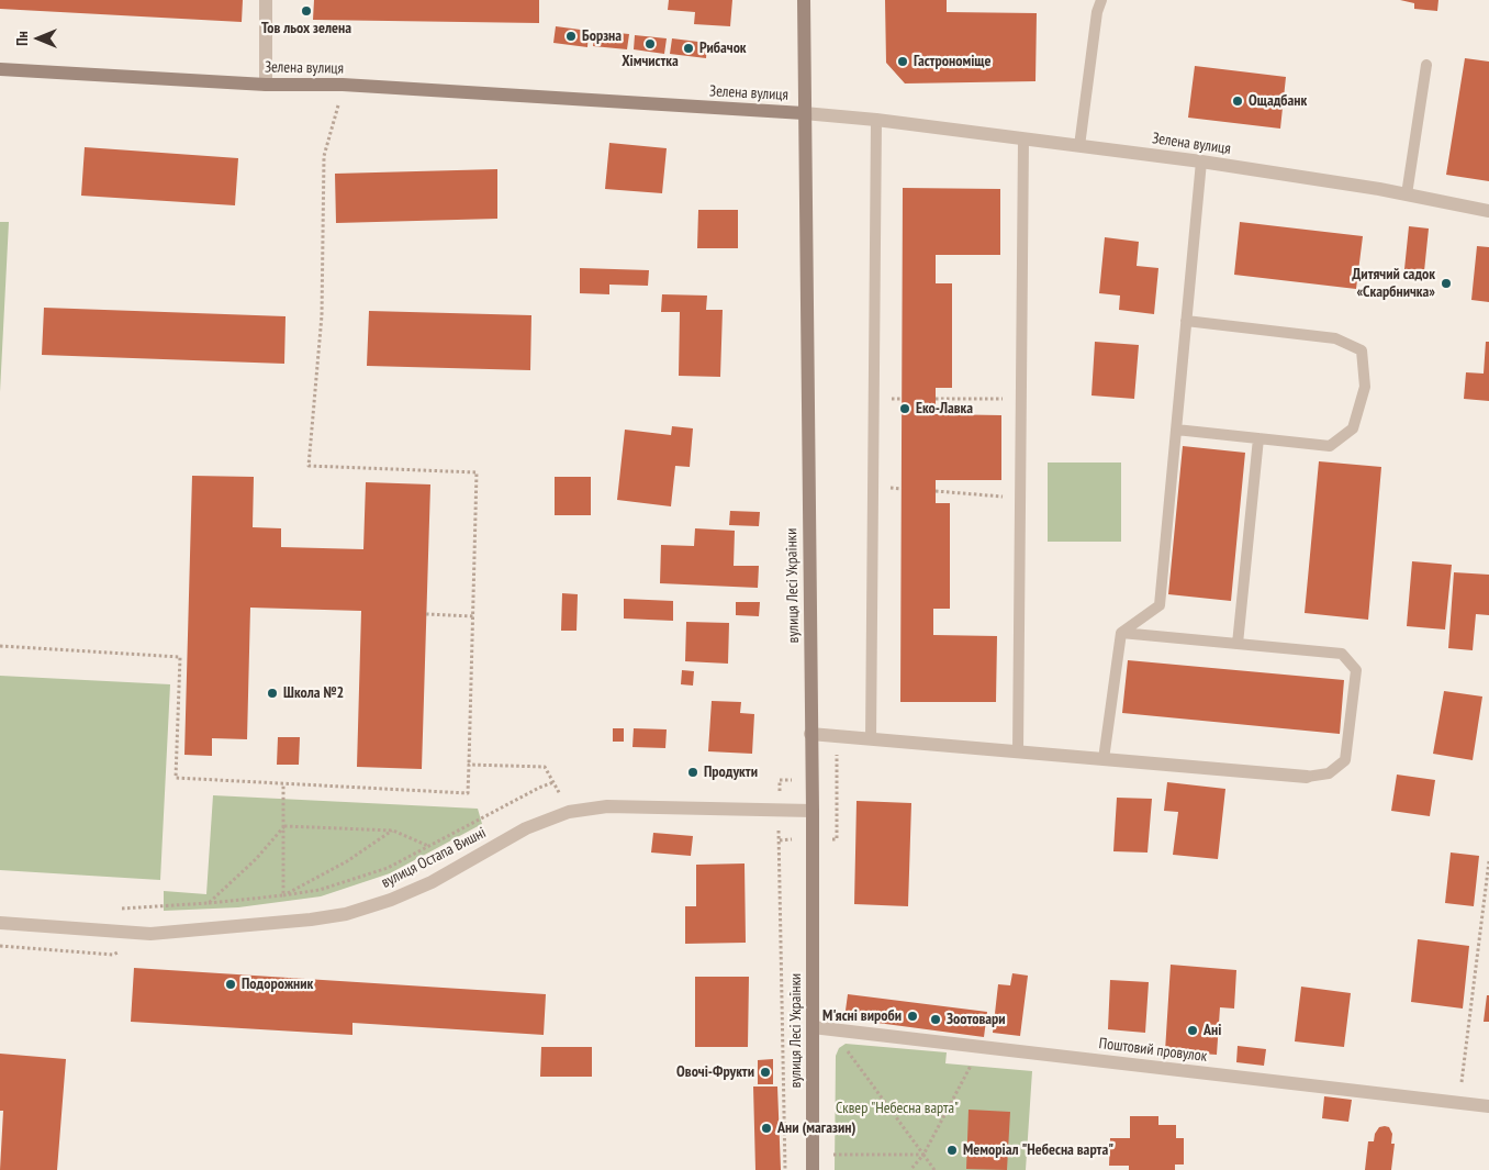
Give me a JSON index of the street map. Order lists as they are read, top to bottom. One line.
{"streets":{"street":["Зелена вулиця","вулиця Лесі Українки","вулиця Остапа Вишні","Поштовий провулок"]},"crossings":[["Зелена вулиця","вулиця Лесі Українки"],["вулиця Лесі Українки","вулиця Остапа Вишні"],["вулиця Лесі Українки","Поштовий провулок"]],"parks":["Сквер \"Небесна варта\""],"places":["Тов льох зелена","Борзна","Хімчистка","Рибачок","Гастрономіще","Ощадбанк","Дитячий садок «Скарбничка»","Еко-Лавка","Школа №2","Продукти","Подорожник","М'ясні вироби","Зоотовари","Ані","Овочі-Фрукти","Ани (магазин)","Меморіал \"Небесна варта\""],"north":"left"}
